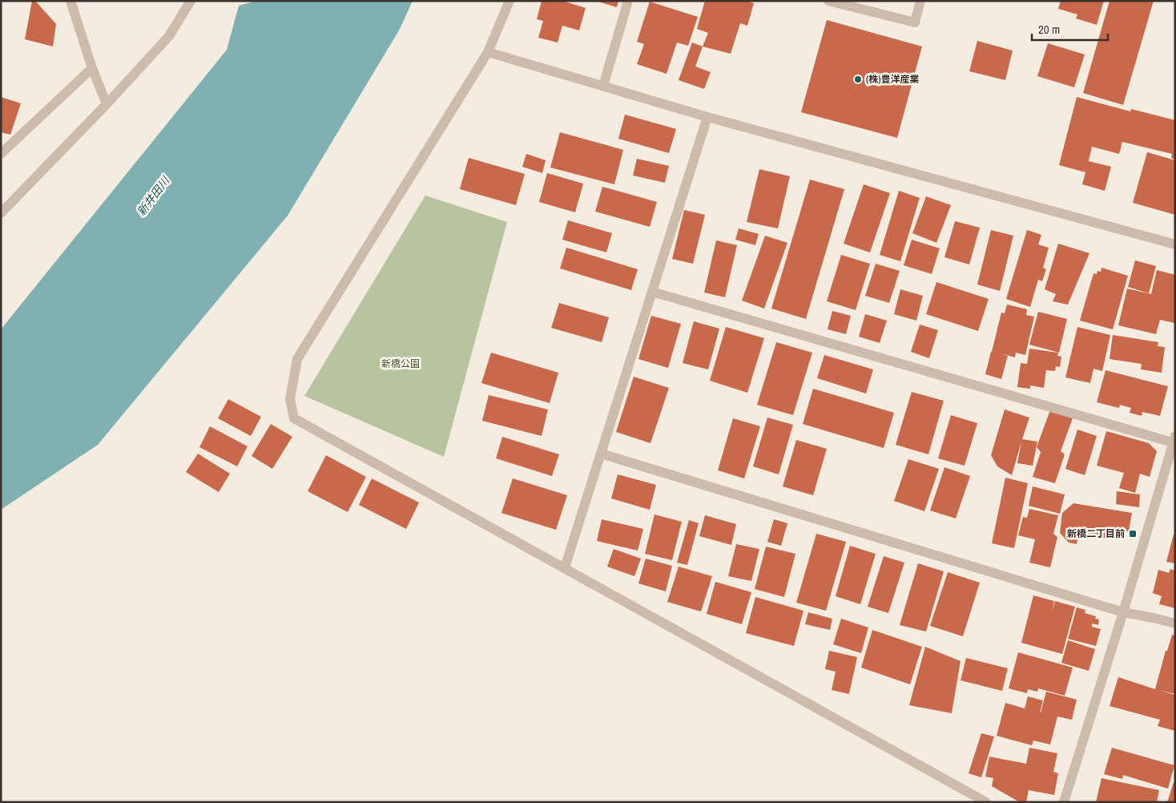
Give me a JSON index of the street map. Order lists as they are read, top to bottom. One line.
{"water":["新井田川"],"parks":["新橋公園"],"places":{"other":["(株)豊洋産業"],"transit":["新橋二丁目前"]},"scale_bar":"20 m"}
